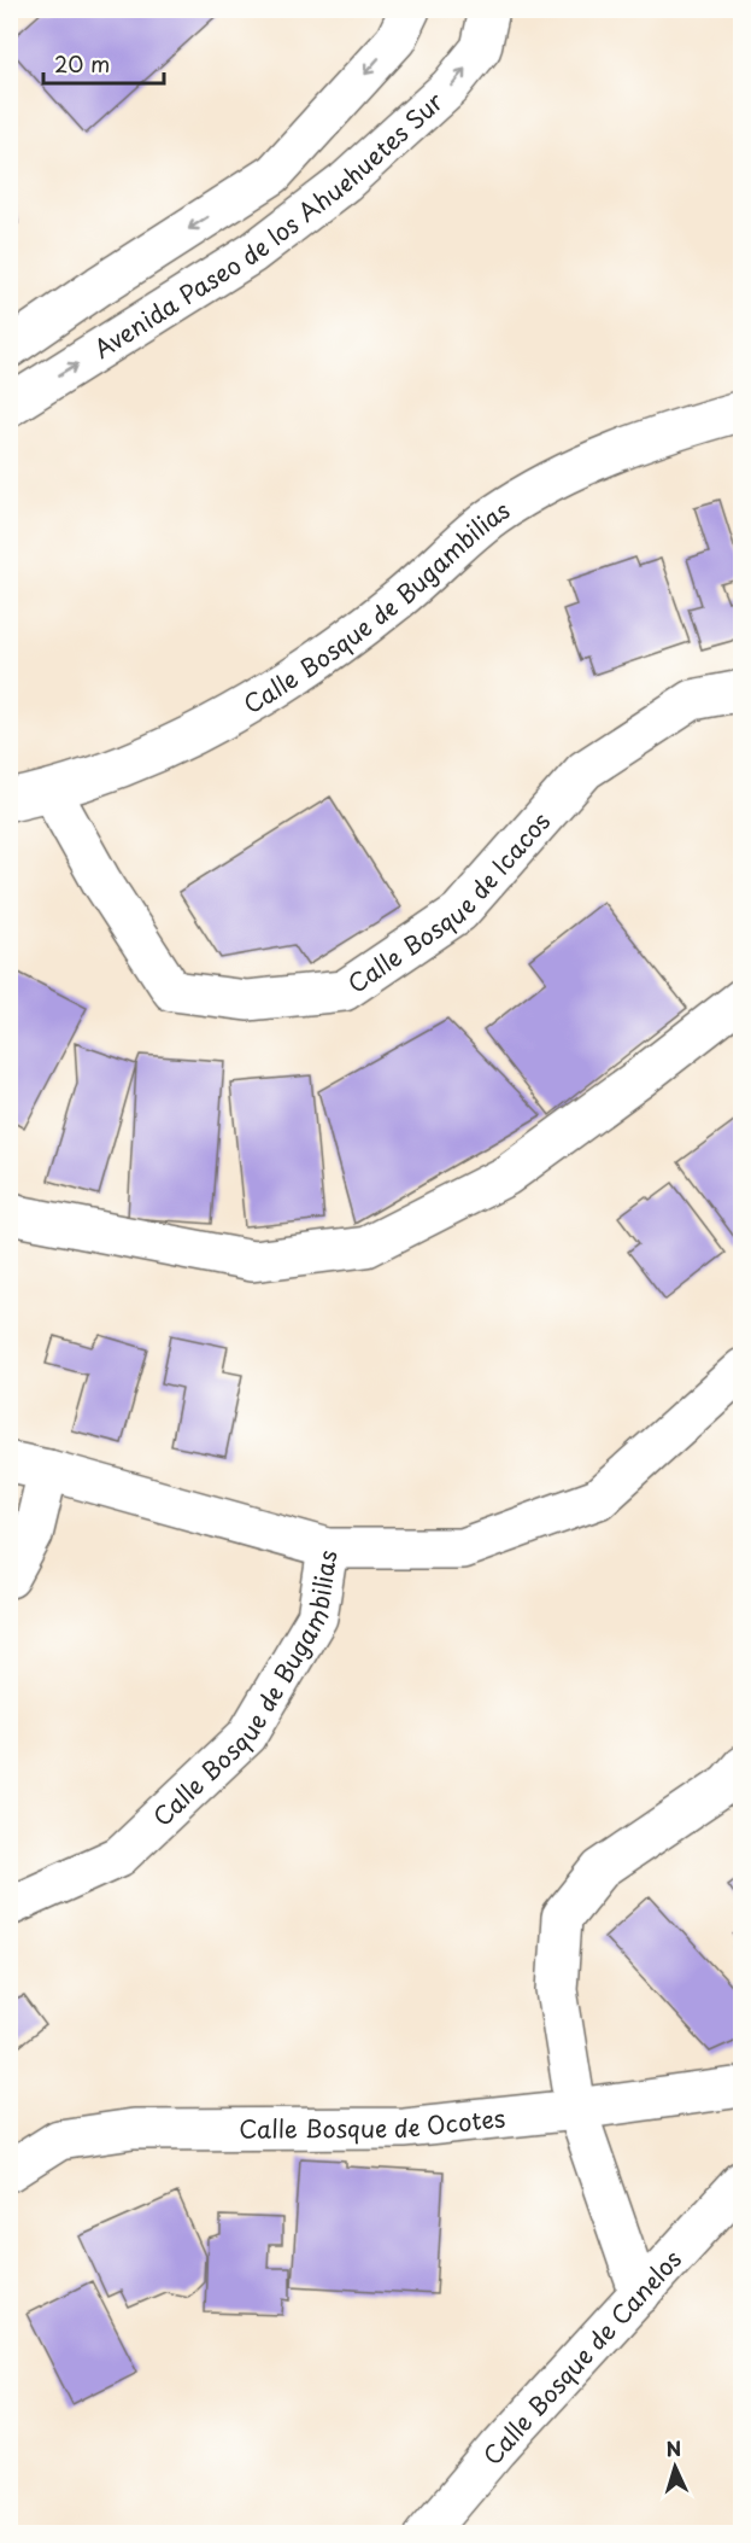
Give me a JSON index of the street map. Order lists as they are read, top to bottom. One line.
{"streets":{"street":["Avenida Paseo de los Ahuehuetes Sur","Calle Bosque de Bugambilias","Calle Bosque de Icacos","Calle Bosque de Ocotes","Calle Bosque de Canelos"]},"crossings":[["Calle Bosque de Bugambilias","Calle Bosque de Icacos"]],"scale_bar":"20 m","north":"top"}
